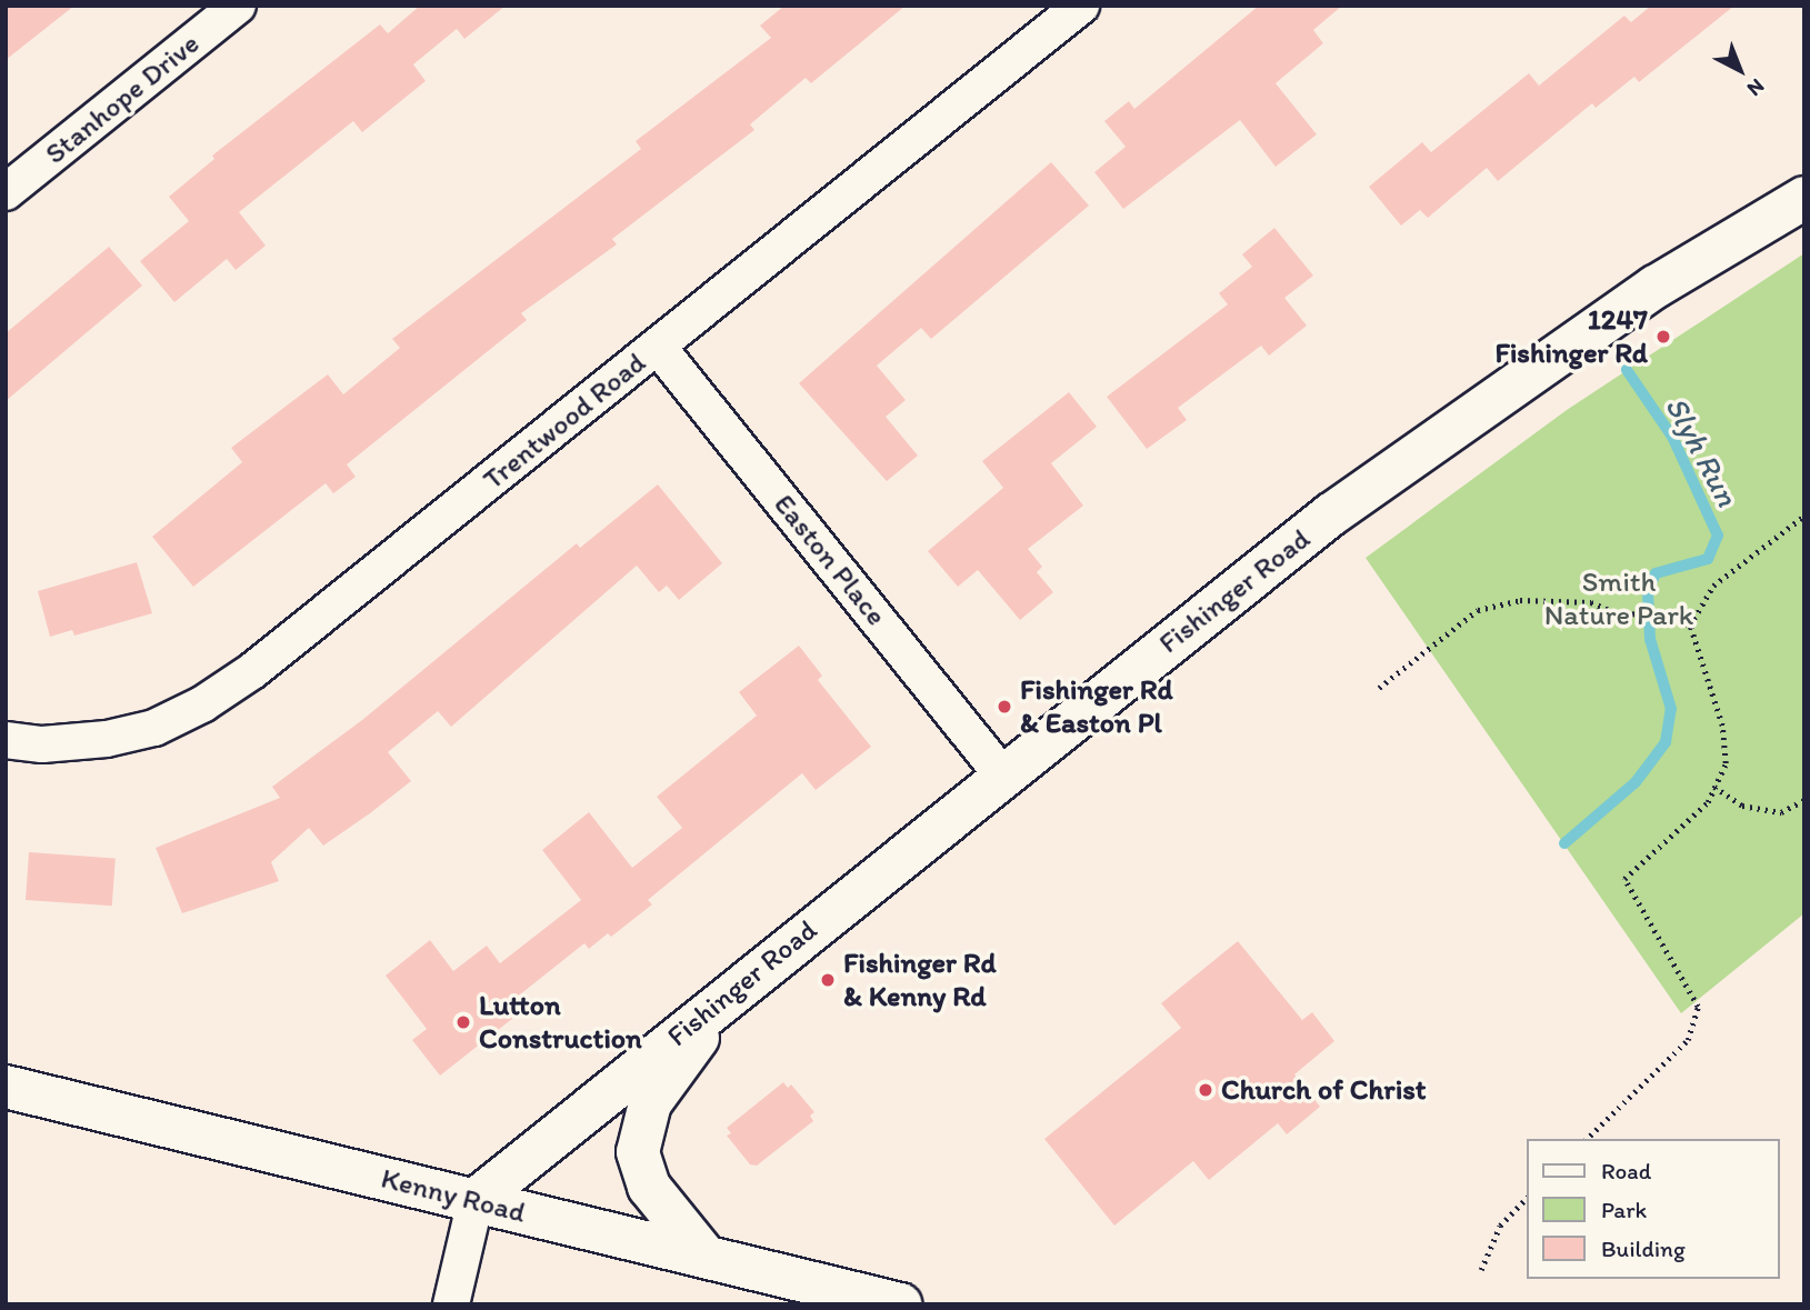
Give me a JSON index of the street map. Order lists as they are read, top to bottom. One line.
{"streets":{"main road":["Fishinger Road","Kenny Road"],"street":["Stanhope Drive","Trentwood Road","Easton Place"]},"crossings":[["Trentwood Road","Easton Place"],["Easton Place","Fishinger Road"],["Fishinger Road","Kenny Road"]],"water":["Slyh Run"],"parks":["Smith Nature Park"],"places":["1247 Fishinger Rd","Fishinger Rd & Easton Pl","Fishinger Rd & Kenny Rd","Lutton Construction","Church of Christ"],"legend":["Road","Park","Building"],"north":"bottom right"}
